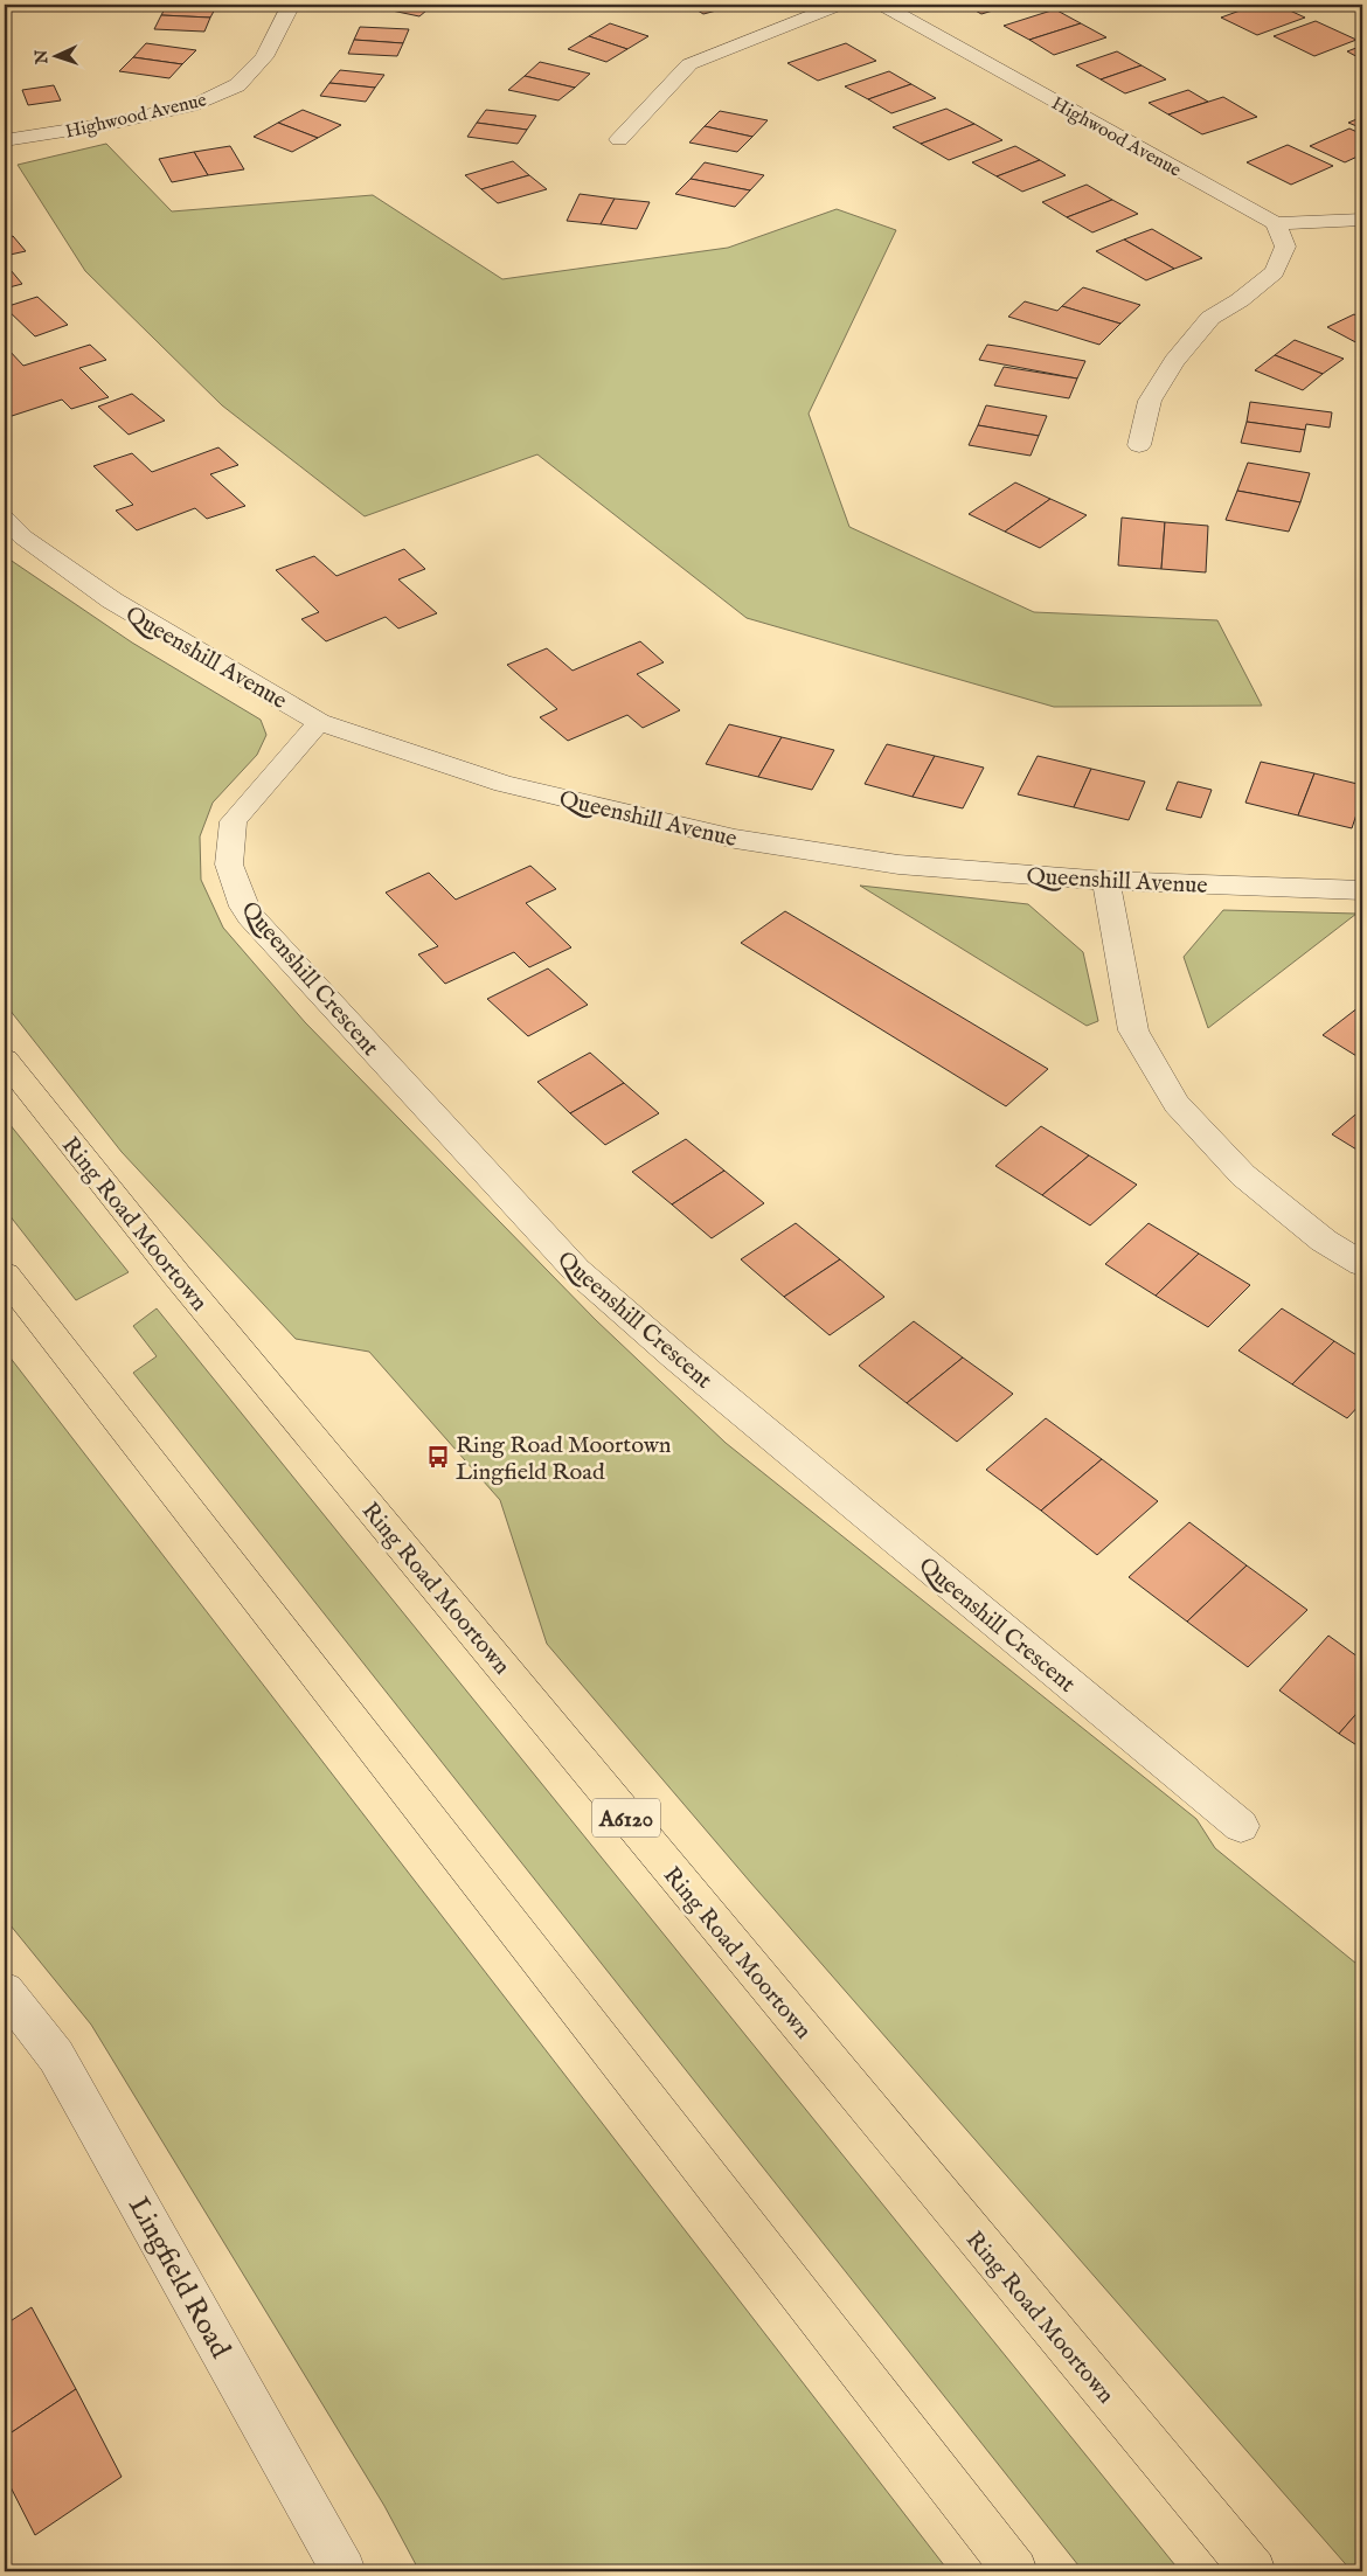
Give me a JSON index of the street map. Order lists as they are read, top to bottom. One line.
{"streets":{"highway":["Ring Road Moortown","A6120"],"street":["Highwood Avenue","Queenshill Avenue","Queenshill Crescent","Lingfield Road"]},"crossings":[["Queenshill Avenue","Queenshill Crescent"]],"places":{"bus stop":["Ring Road Moortown Lingfield Road"]},"north":"left"}
